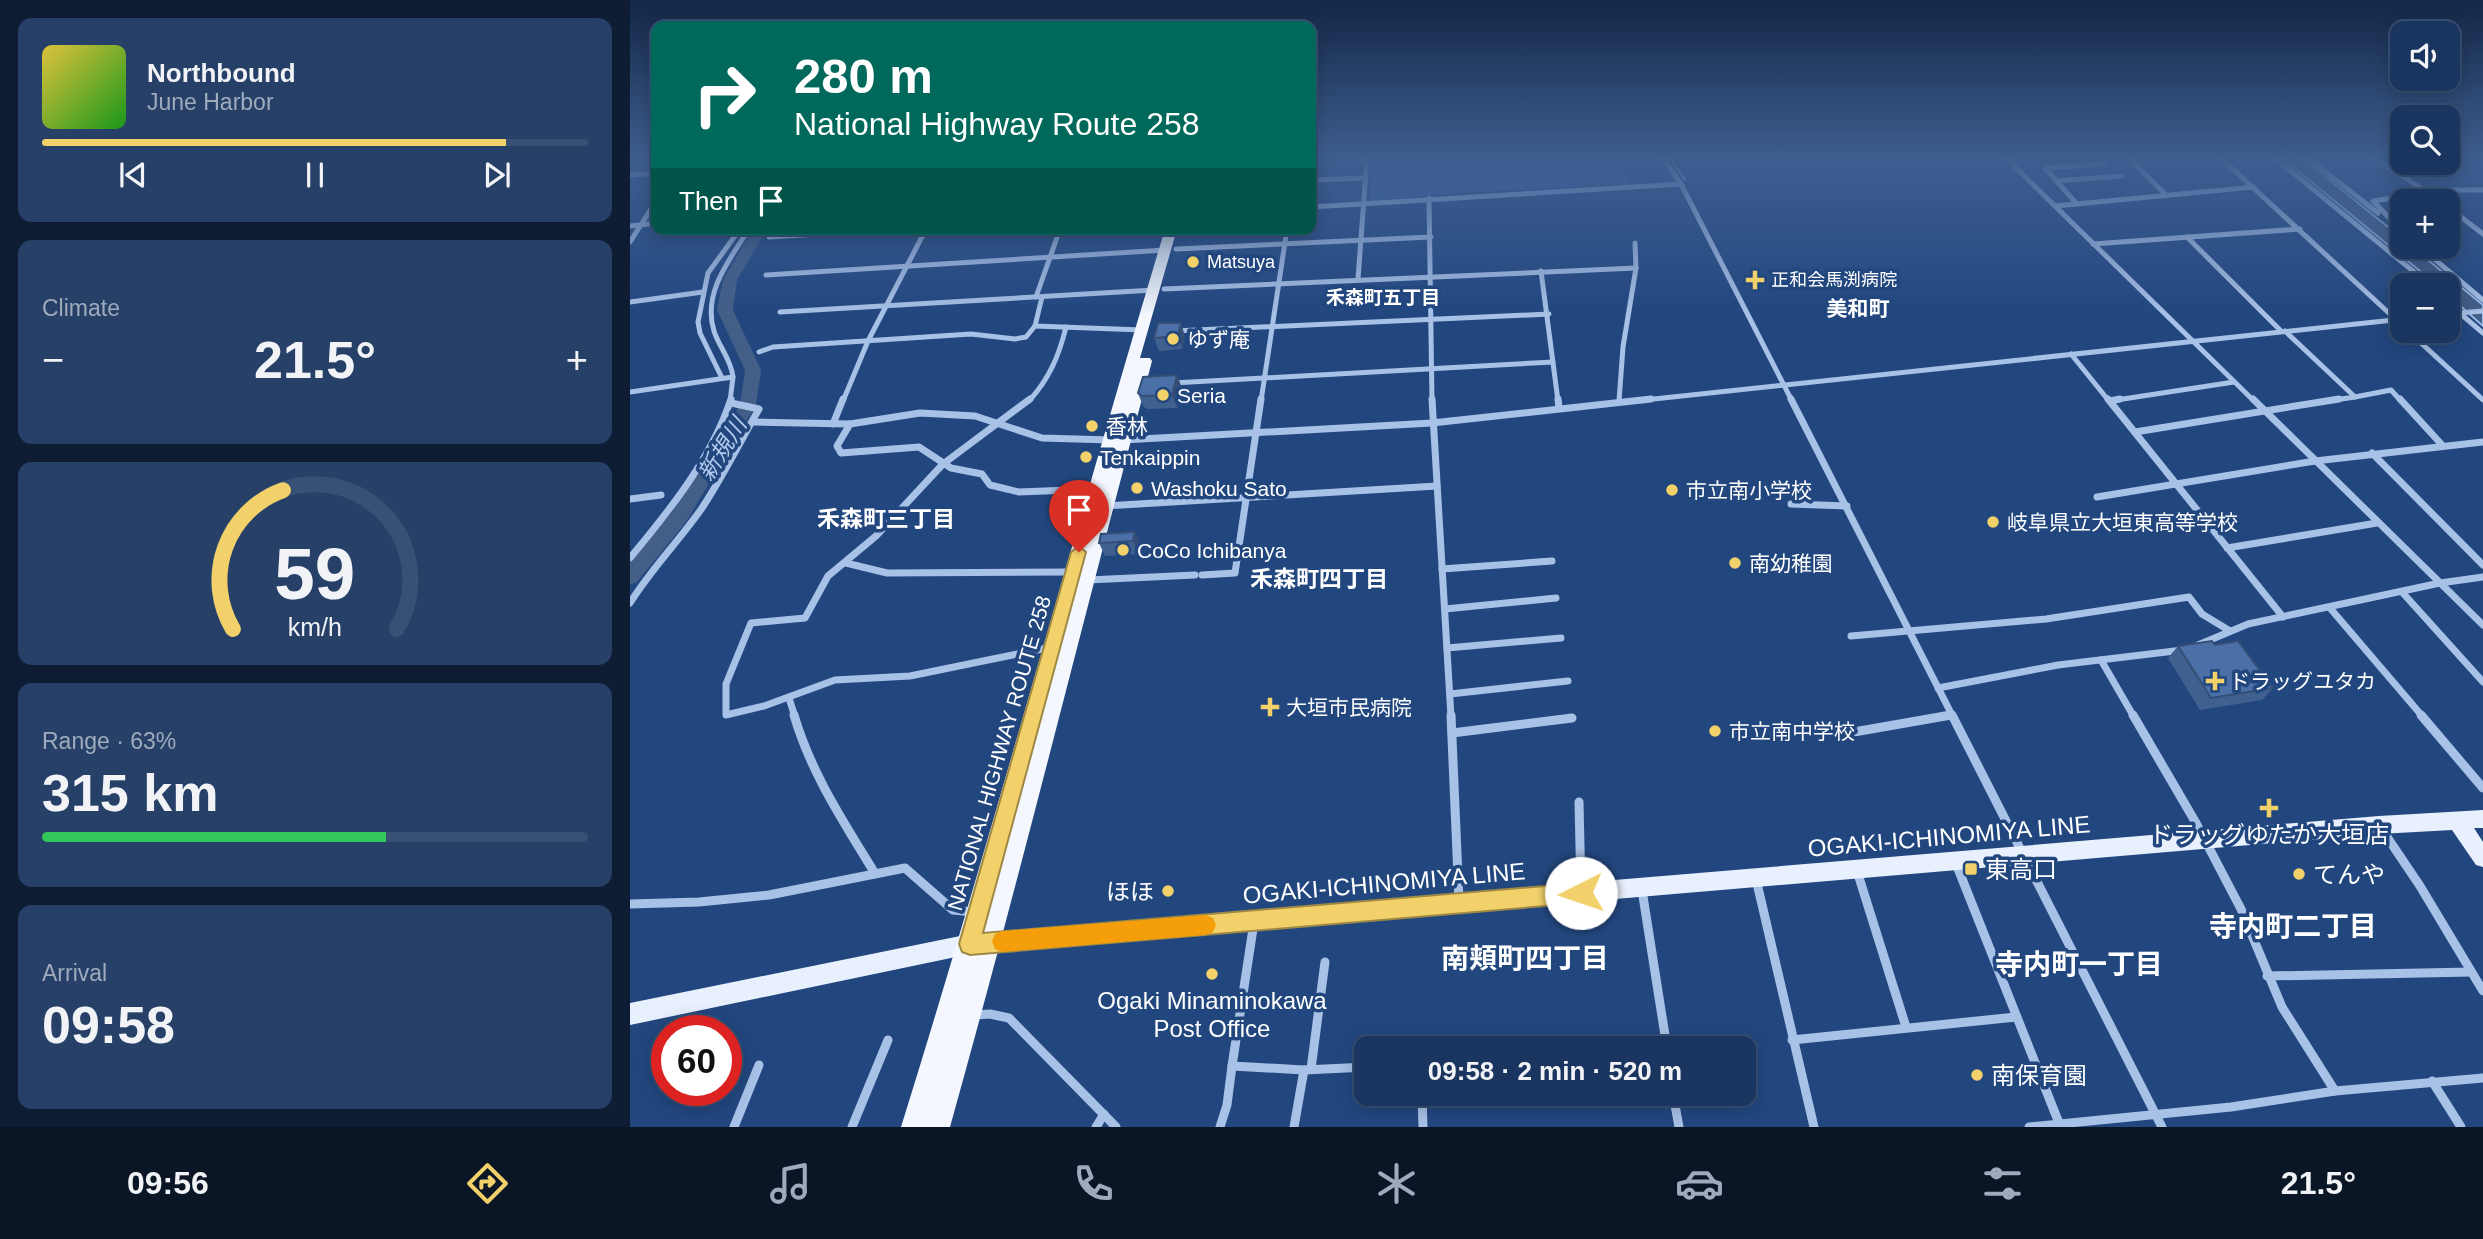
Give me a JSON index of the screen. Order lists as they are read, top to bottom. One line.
{"streets":{"highway":["NATIONAL HIGHWAY ROUTE 258"],"main road":["OGAKI-ICHINOMIYA LINE"]},"crossings":[["NATIONAL HIGHWAY ROUTE 258","OGAKI-ICHINOMIYA LINE"]],"districts":["禾森町五丁目","美和町","禾森町三丁目","禾森町四丁目","寺内町二丁目","南頬町四丁目","寺内町一丁目"],"water":["新規川"],"places":{"other":["Matsuya","ゆず庵","Seria","香林","Tenkaippin","Washoku Sato","市立南小学校","岐阜県立大垣東高等学校","CoCo Ichibanya","南幼稚園","市立南中学校","てんや","ほほ","Ogaki Minaminokawa Post Office","南保育園"],"health":["正和会馬渕病院","ドラッグユタカ","大垣市民病院","ドラッグゆたか大垣店"],"transit":["東高口"]},"page":{"map_buttons":["+","−"],"turn":["280 m","National Highway Route 258"],"song":["Northbound","June Harbor"],"then":"Then","tile":["Climate",["Range · 63%","315 km"],["Arrival","09:58"]],"heat":["−","21.5°","+"],"limit":"60","trip":"09:58 · 2 min · 520 m","tabs":["09:56","21.5°"],"gauge":["59","km/h"]}}
